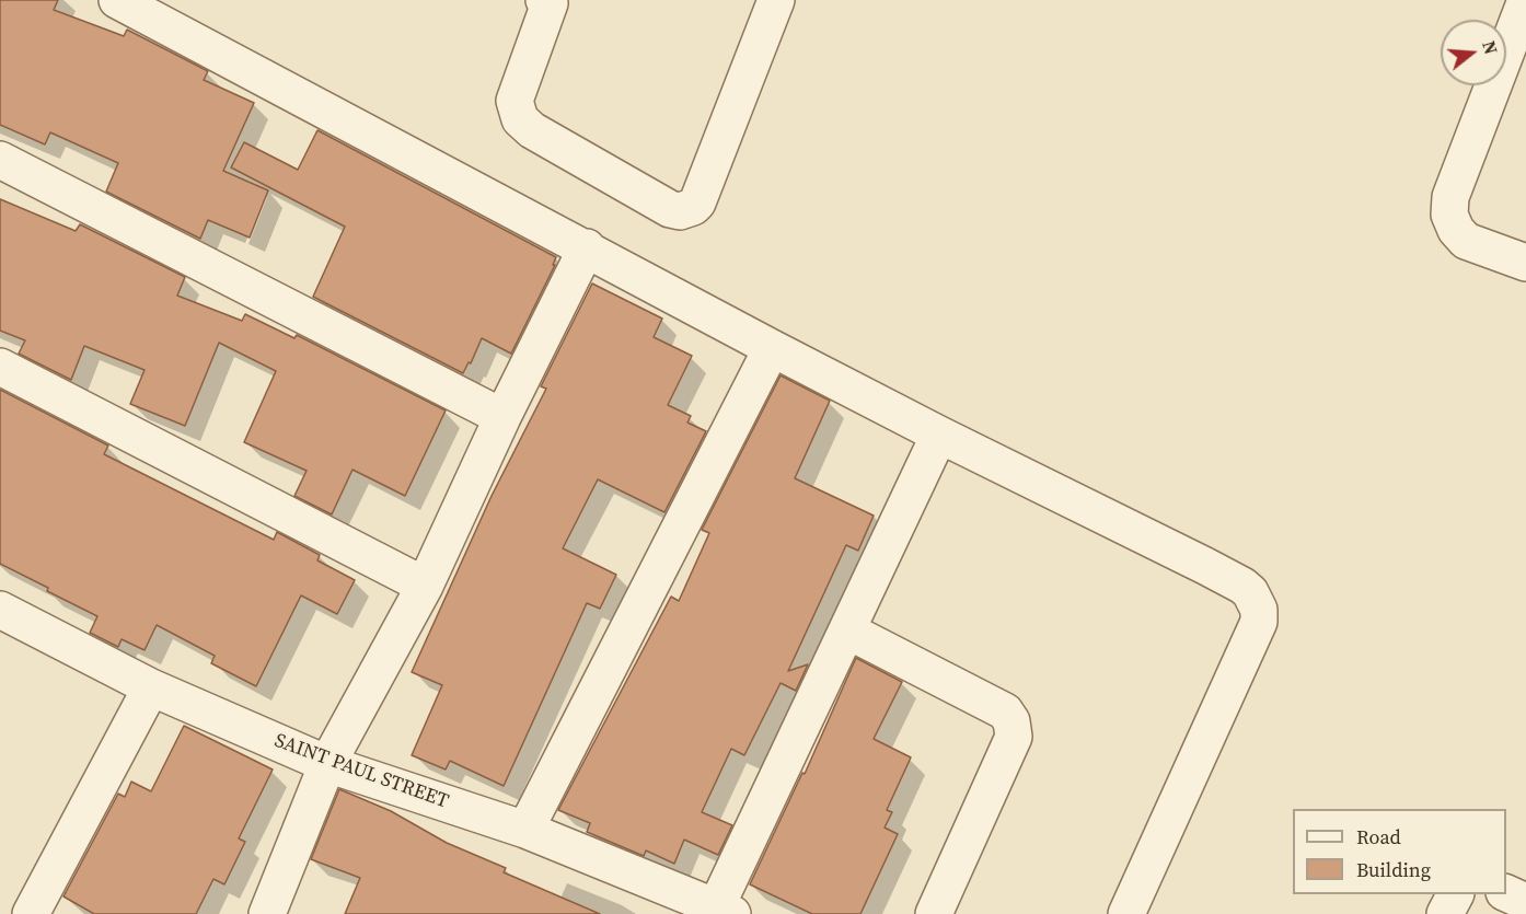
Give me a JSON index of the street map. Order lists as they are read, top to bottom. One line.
{"streets":{"street":["SAINT PAUL STREET"]},"legend":["Road","Building"],"north":"right"}
